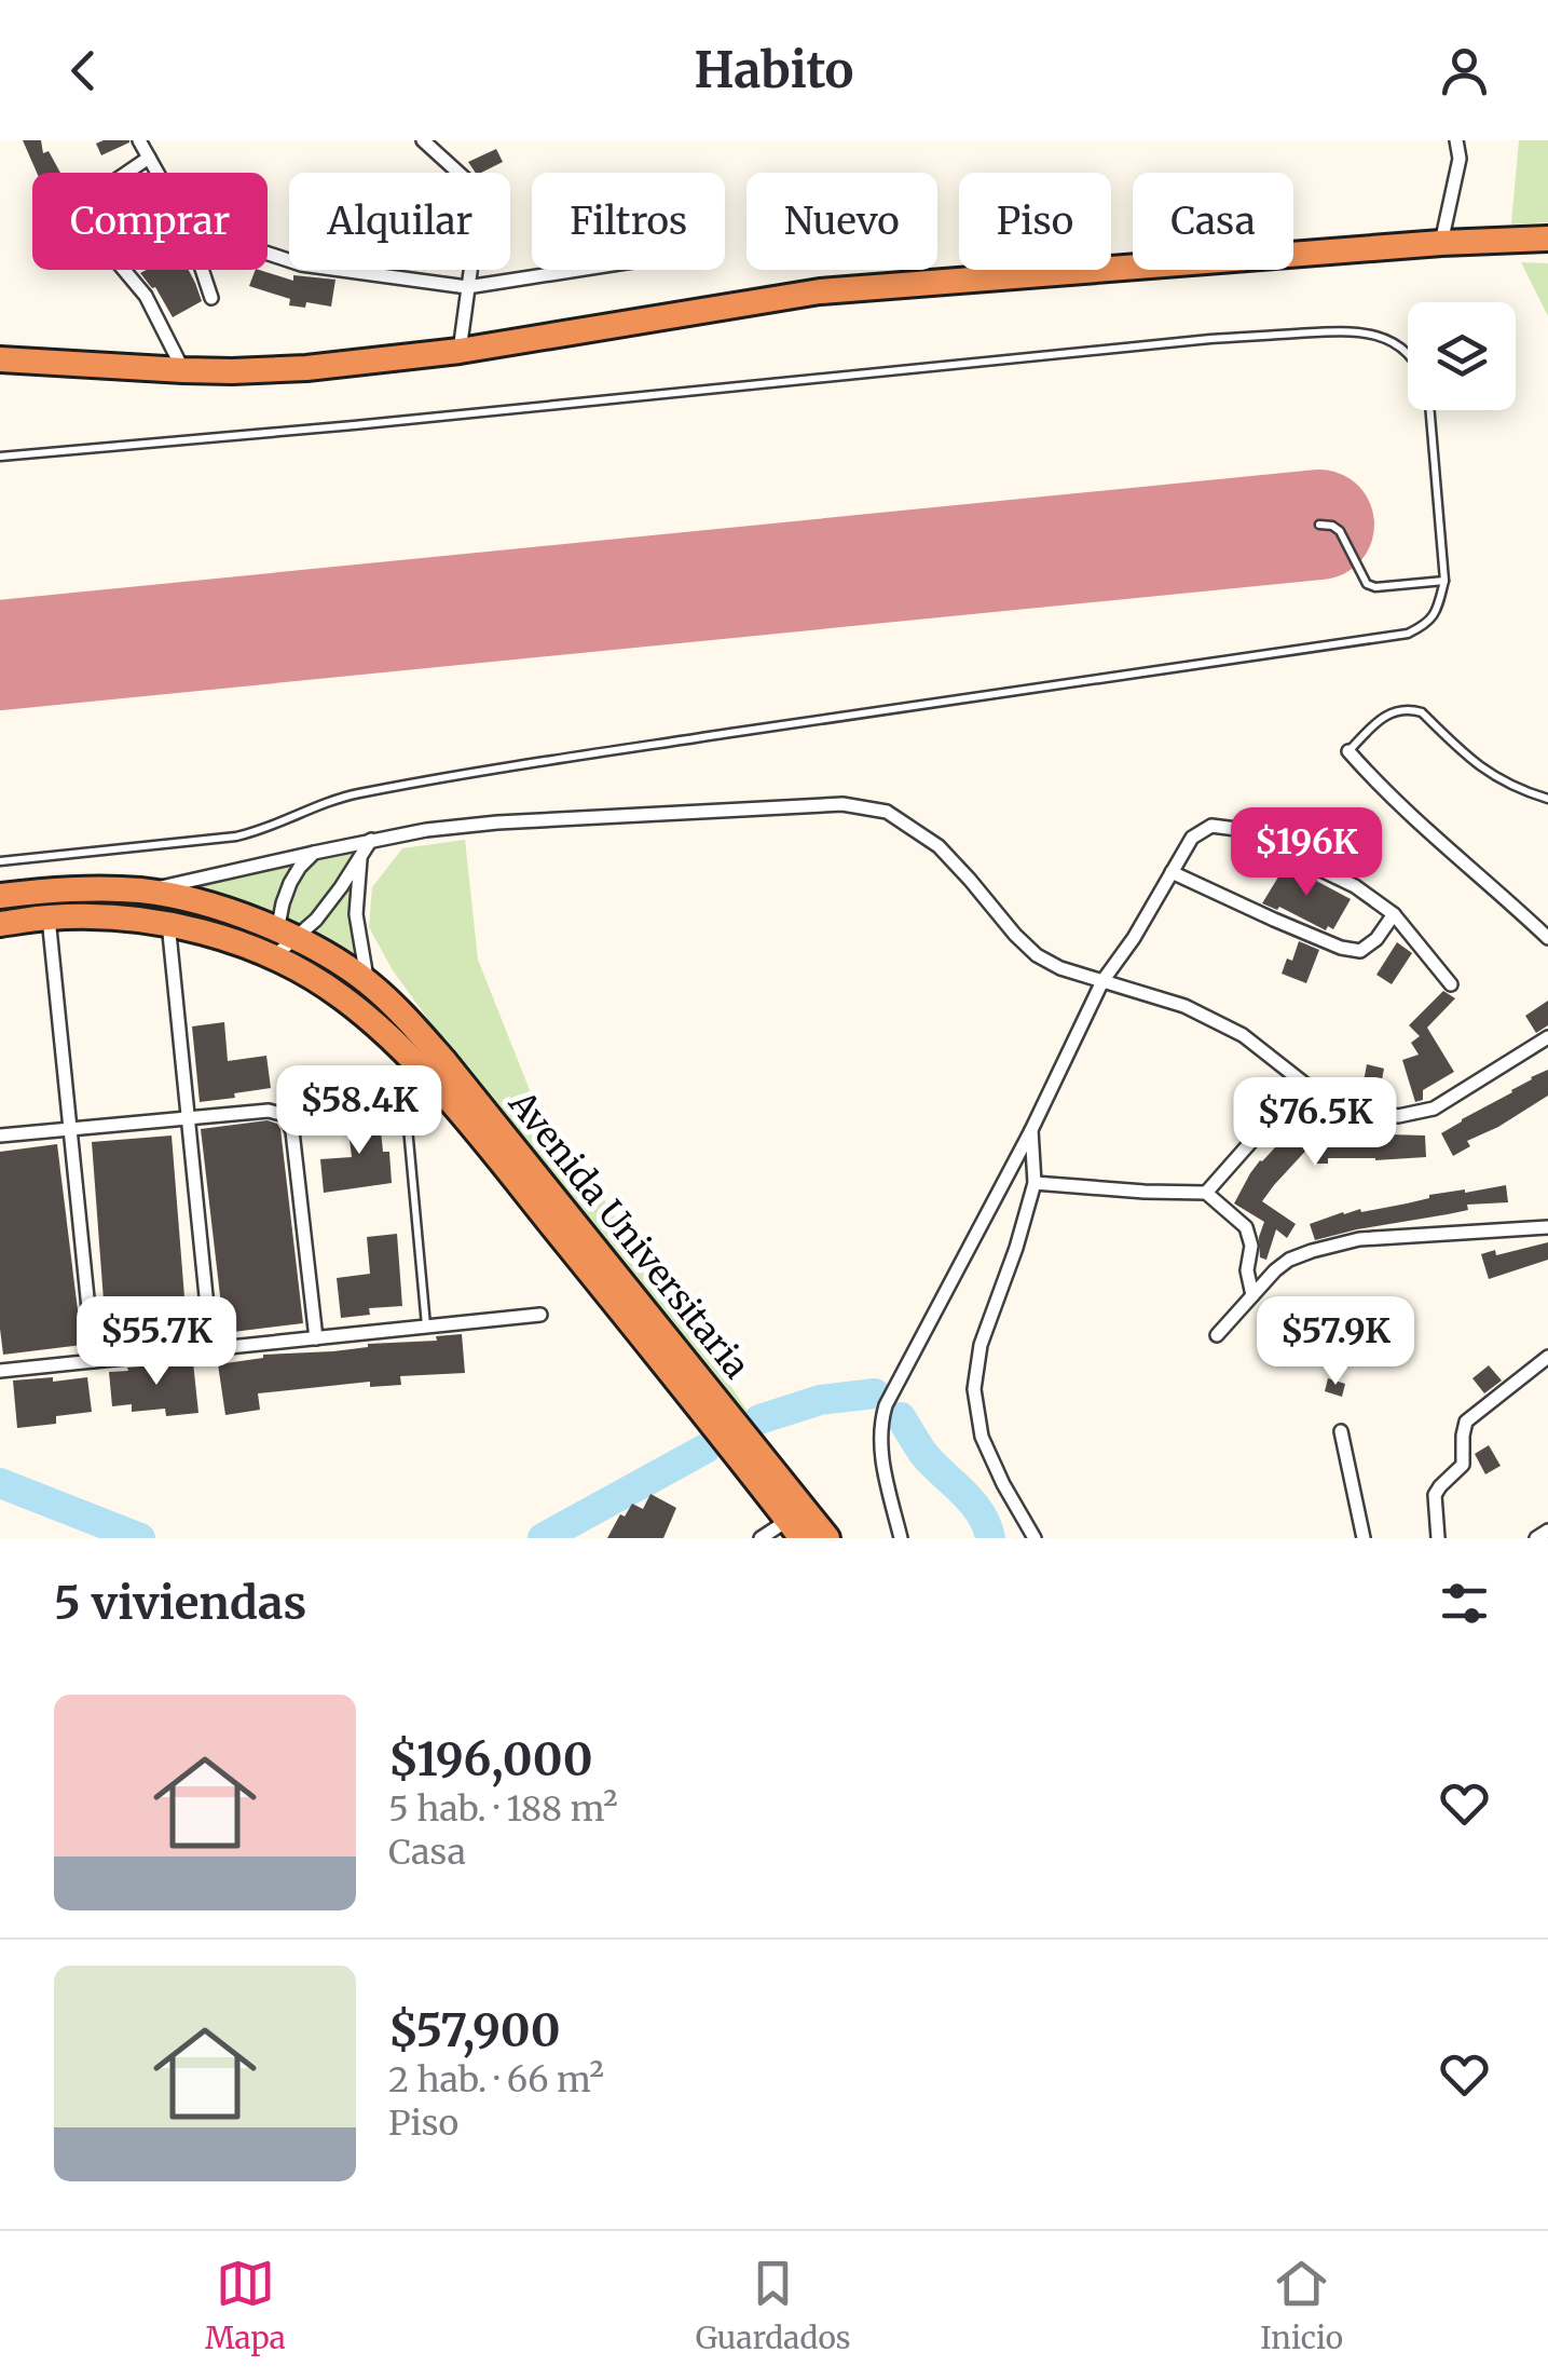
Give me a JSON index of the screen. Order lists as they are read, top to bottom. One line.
{"streets":{"highway":["Avenida Universitaria"]},"page":{"header":"Habito","chip":["Comprar","Alquilar","Filtros","Nuevo","Piso","Casa"],"price":["$196K","$58.4K","$76.5K","$55.7K","$57.9K"],"heading":"5 viviendas","list":[{"name":"$196,000","note":"5 hab. · 188 m² · Casa"},{"name":"$57,900","note":"2 hab. · 66 m² · Piso"}],"tabs":["Mapa","Guardados","Inicio"]}}
